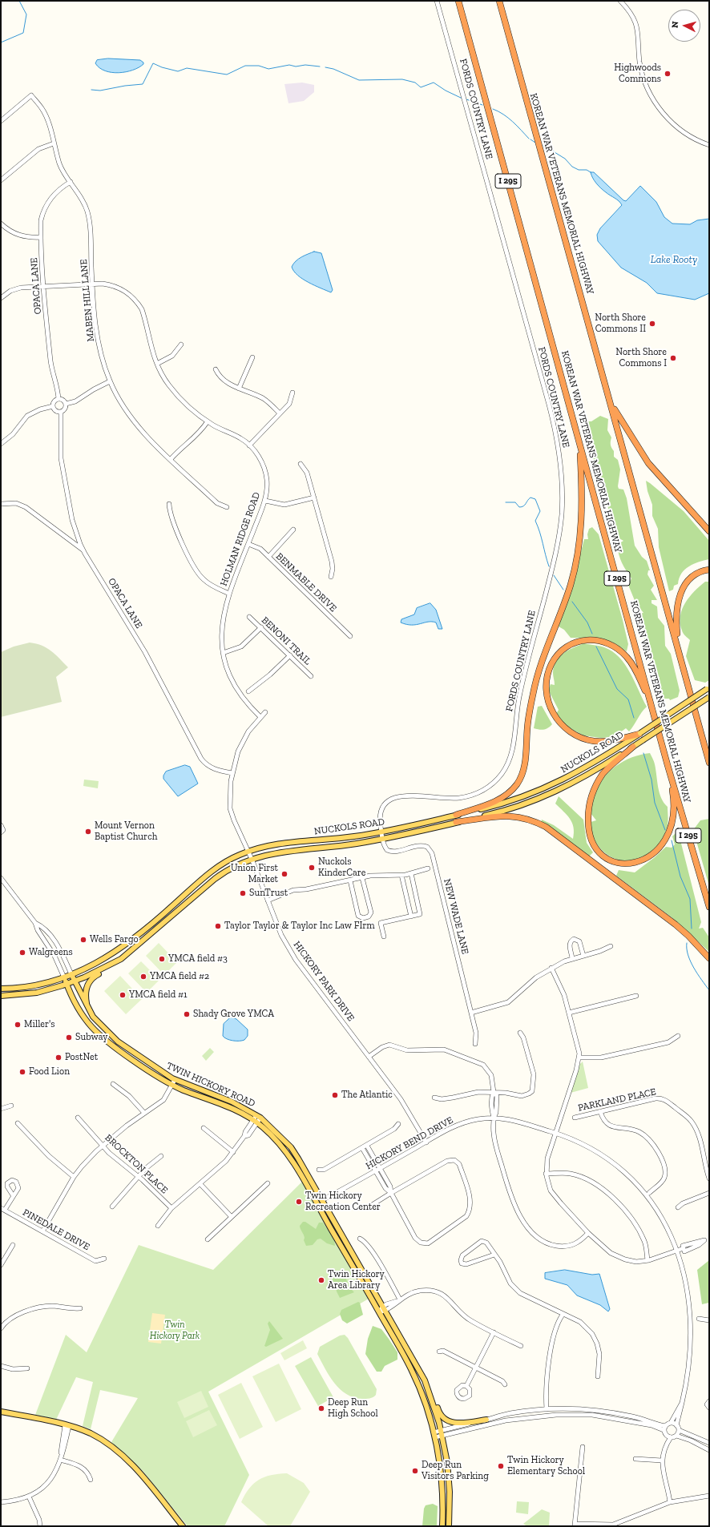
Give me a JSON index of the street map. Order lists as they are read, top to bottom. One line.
{"streets":{"highway":["I 295","KOREAN WAR VETERANS MEMORIAL HIGHWAY"],"main road":["NUCKOLS ROAD","TWIN HICKORY ROAD"],"street":["FORDS COUNTRY LANE","OPACA LANE","MABEN HILL LANE","HOLMAN RIDGE ROAD","BENMABLE DRIVE","BENONI TRAIL","NEW WADE LANE","HICKORY PARK DRIVE","PARKLAND PLACE","HICKORY BEND DRIVE","BROCKTON PLACE","PINEDALE DRIVE"]},"crossings":[["FORDS COUNTRY LANE","NUCKOLS ROAD"],["FORDS COUNTRY LANE","NEW WADE LANE"],["OPACA LANE","MABEN HILL LANE"],["OPACA LANE","HOLMAN RIDGE ROAD"],["OPACA LANE","HICKORY PARK DRIVE"],["MABEN HILL LANE","HOLMAN RIDGE ROAD"],["HOLMAN RIDGE ROAD","BENMABLE DRIVE"],["HOLMAN RIDGE ROAD","HICKORY PARK DRIVE"],["NUCKOLS ROAD","NEW WADE LANE"],["NUCKOLS ROAD","HICKORY PARK DRIVE"],["NUCKOLS ROAD","TWIN HICKORY ROAD"],["HICKORY PARK DRIVE","HICKORY BEND DRIVE"],["TWIN HICKORY ROAD","HICKORY BEND DRIVE"]],"water":["Lake Rooty"],"parks":["Twin Hickory Park"],"places":["Highwoods Commons","North Shore Commons II","North Shore Commons I","Mount Vernon Baptist Church","Nuckols KinderCare","Union First Market","SunTrust","Taylor Taylor & Taylor Inc Law FIrm","Wells Fargo","Walgreens","YMCA field #3","YMCA field #2","YMCA field #1","Shady Grove YMCA","Miller's","Subway","PostNet","Food Lion","The Atlantic","Twin Hickory Recreation Center","Twin Hickory Area Library","Deep Run High School","Twin Hickory Elementary School","Deep Run Visitors Parking"],"north":"left"}
